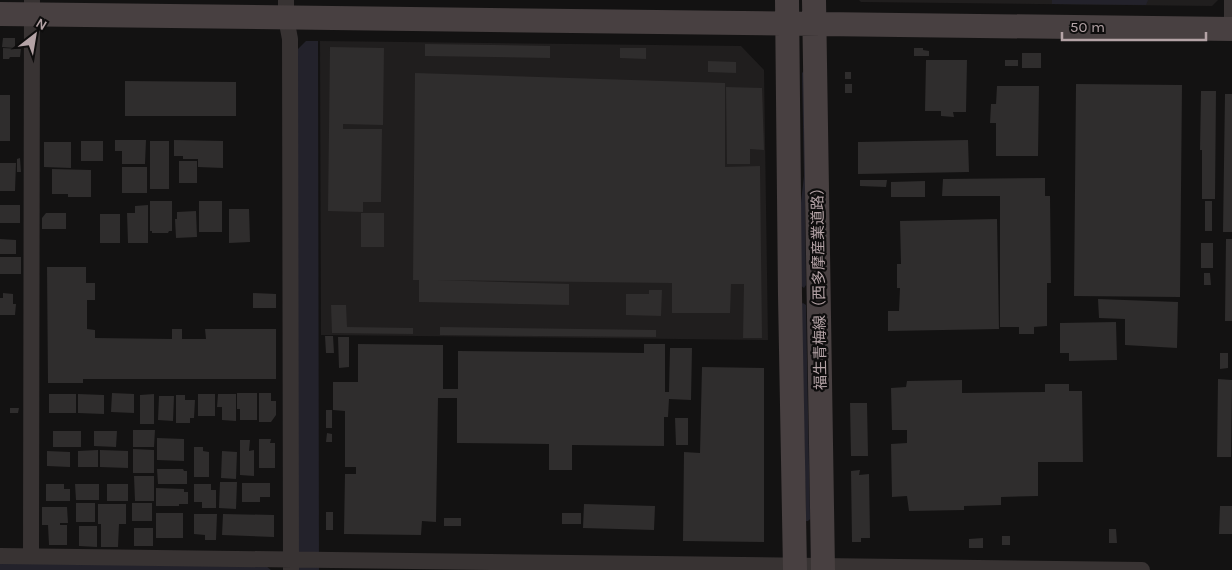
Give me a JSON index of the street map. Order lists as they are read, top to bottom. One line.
{"streets":{"street":["福生青梅線（西多摩産業道路）"]},"scale_bar":"50 m","north":"top right"}
